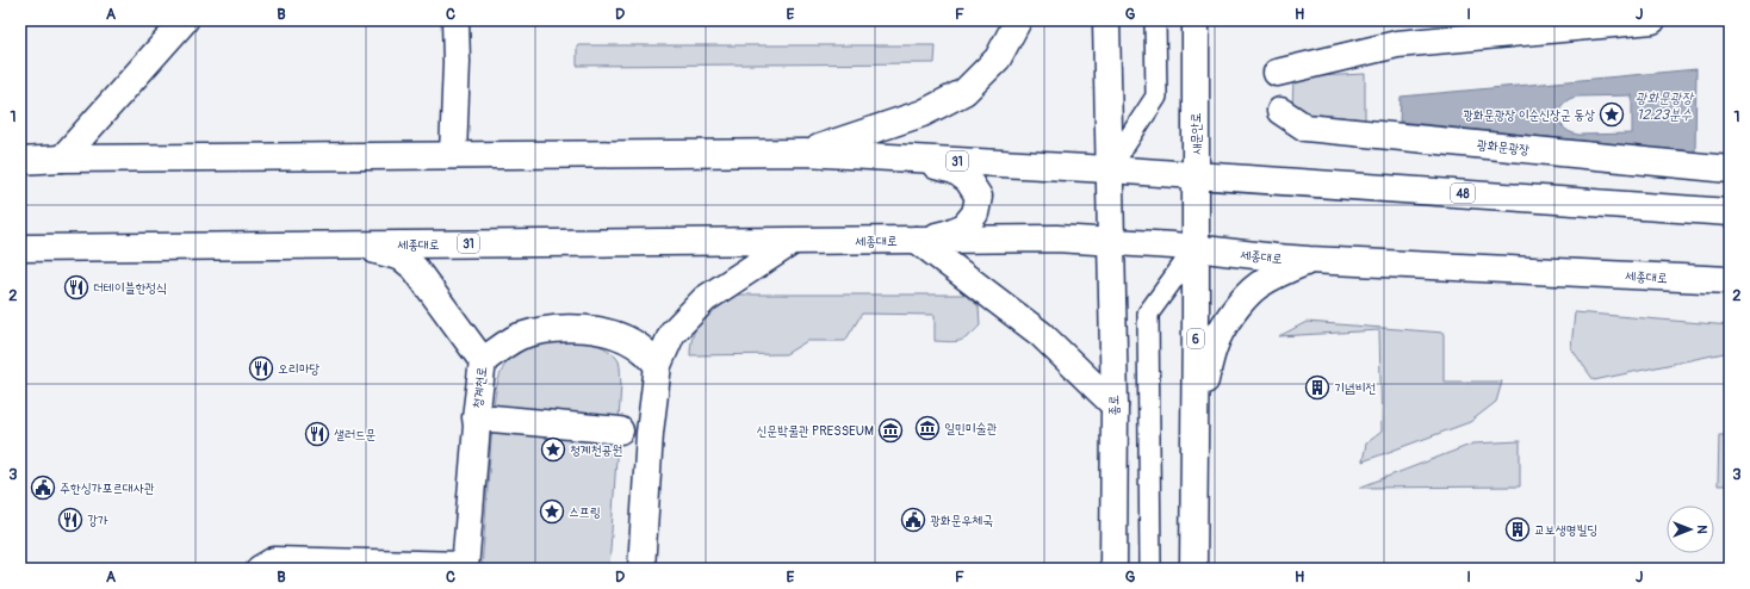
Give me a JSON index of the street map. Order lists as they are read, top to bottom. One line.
{"streets":{"main road":["새문안로","광화문광장","31","48","세종대로","6","청계천로","종로"]},"crossings":[["새문안로","31"],["새문안로","48"],["새문안로","세종대로"],["새문안로","6"],["31","48"],["세종대로","6"],["세종대로","청계천로"],["세종대로","종로"]],"water":["광화문광장 12.23분수"],"places":{"place":["광화문광장 이순신장군 동상","청계천공원","스프링"],"restaurant":["더테이블한정식","오리마당","샐러드문","강가"],"building":["기념비전","교보생명빌딩"],"museum":["일민미술관","신문박물관 PRESSEUM"],"public building":["주한싱가포르대사관","광화문우체국"]},"north":"right","grid":{"columns":["A","B","C","D","E","F","G","H","I","J"],"rows":["1","2","3"]}}
